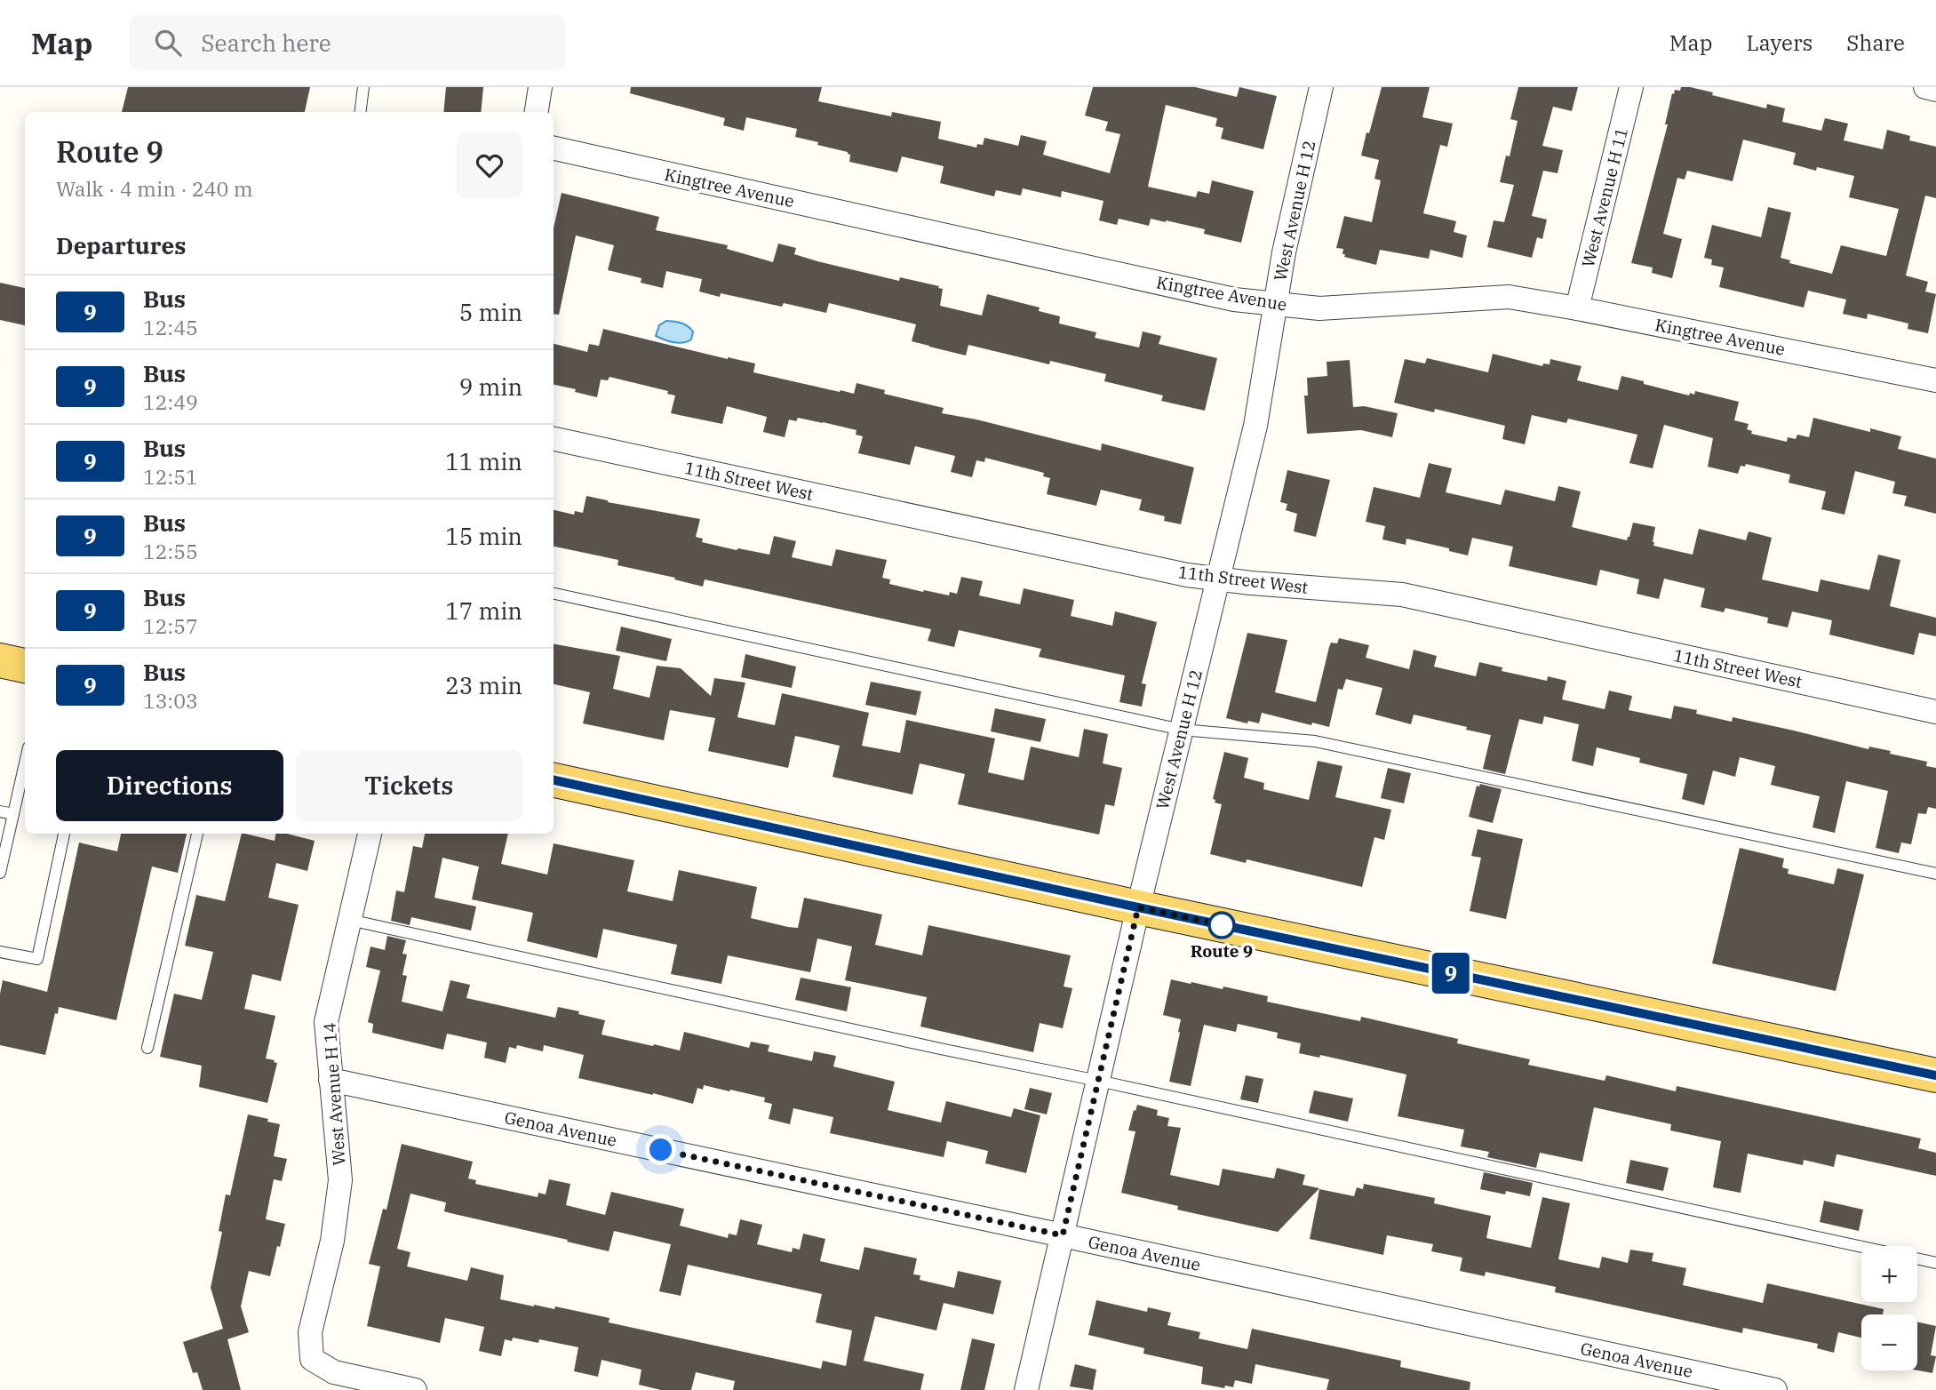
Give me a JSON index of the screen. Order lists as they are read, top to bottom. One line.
{"streets":{"street":["Kingtree Avenue","West Avenue H 11","West Avenue H 12","11th Street West","West Avenue H 14","Genoa Avenue"]},"crossings":[["Kingtree Avenue","West Avenue H 11"],["Kingtree Avenue","West Avenue H 12"],["West Avenue H 12","11th Street West"],["West Avenue H 12","Genoa Avenue"],["West Avenue H 14","Genoa Avenue"]],"places":["Route 9"],"lines":["bus line 9"],"page":{"header":"Map","search":"Search here","nav":["Map","Layers","Share"],"on_map":"9","heading":[["Route 9","Walk · 4 min · 240 m"],"Departures"],"list":[{"mark":"9","name":"Bus","note":"12:45","value":"5 min"},{"mark":"9","name":"Bus","note":"12:49","value":"9 min"},{"mark":"9","name":"Bus","note":"12:51","value":"11 min"},{"mark":"9","name":"Bus","note":"12:55","value":"15 min"},{"mark":"9","name":"Bus","note":"12:57","value":"17 min"},{"mark":"9","name":"Bus","note":"13:03","value":"23 min"}],"buttons":["Directions","Tickets"],"map_buttons":["+","−"]}}
